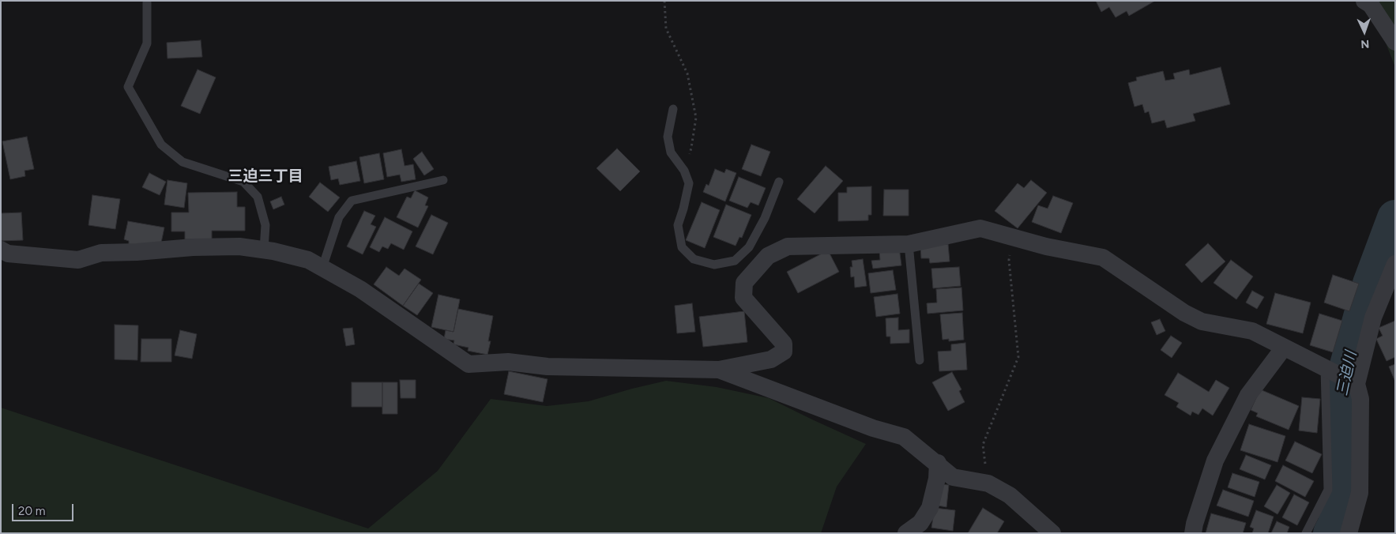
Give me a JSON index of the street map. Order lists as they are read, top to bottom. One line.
{"districts":["三迫三丁目"],"water":["三迫川"],"scale_bar":"20 m","north":"bottom"}
